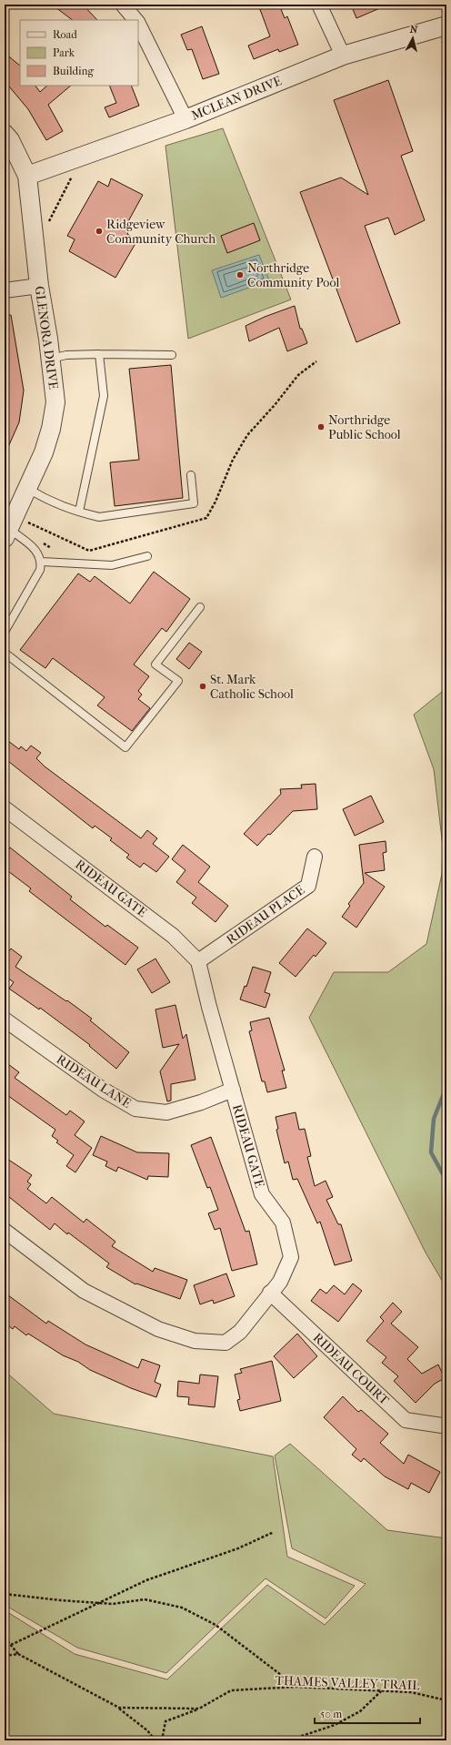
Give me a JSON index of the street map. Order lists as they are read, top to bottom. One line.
{"streets":{"street":["MCLEAN DRIVE","GLENORA DRIVE","RIDEAU GATE","RIDEAU PLACE","RIDEAU LANE","RIDEAU COURT"],"path":["THAMES VALLEY TRAIL"]},"crossings":[["MCLEAN DRIVE","GLENORA DRIVE"],["RIDEAU GATE","RIDEAU PLACE"],["RIDEAU GATE","RIDEAU LANE"],["RIDEAU GATE","RIDEAU COURT"]],"places":["Ridgeview Community Church","Northridge Community Pool","Northridge Public School","St. Mark Catholic School"],"legend":["Road","Park","Building"],"scale_bar":"50 m","north":"top"}
